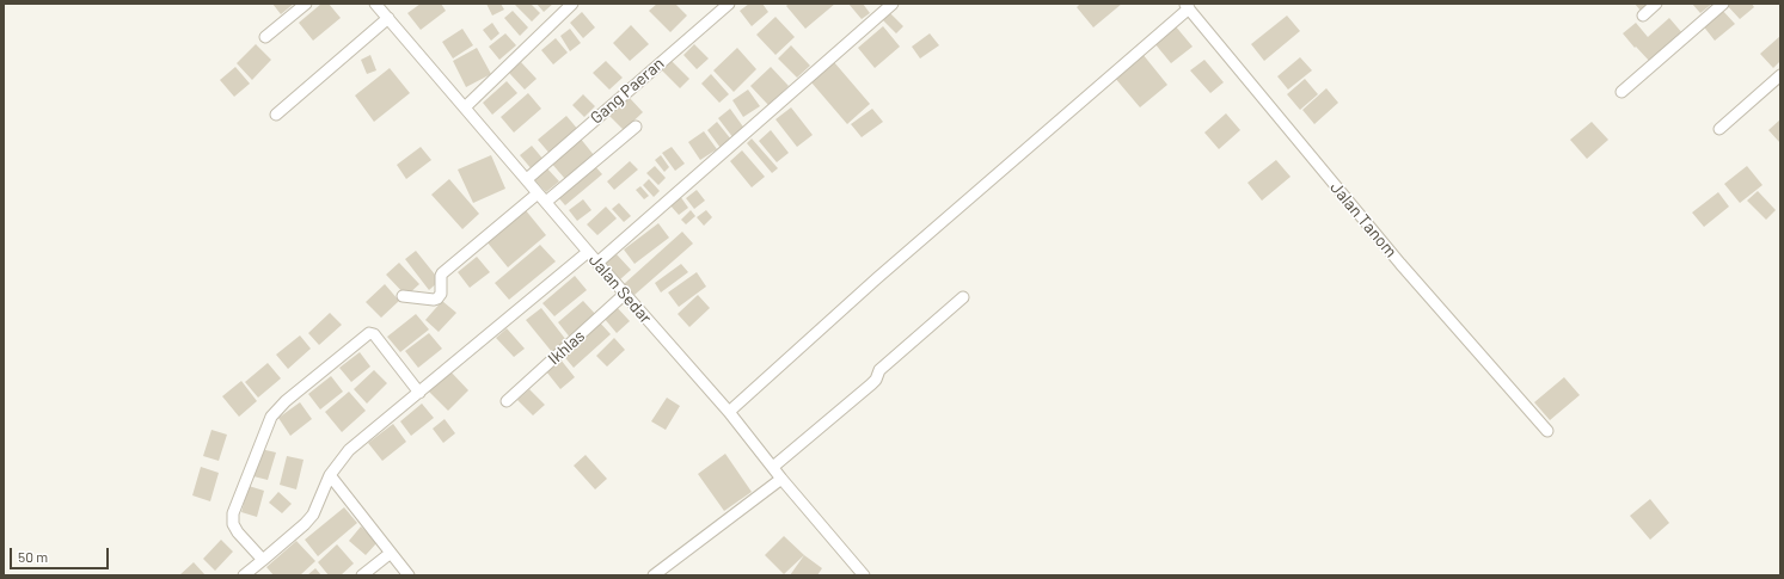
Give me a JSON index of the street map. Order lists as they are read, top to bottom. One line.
{"streets":{"street":["Gang Paeran","Jalan Tanom","Jalan Sedar","Ikhlas"]},"crossings":[["Gang Paeran","Jalan Sedar"],["Jalan Sedar","Ikhlas"]],"scale_bar":"50 m"}
